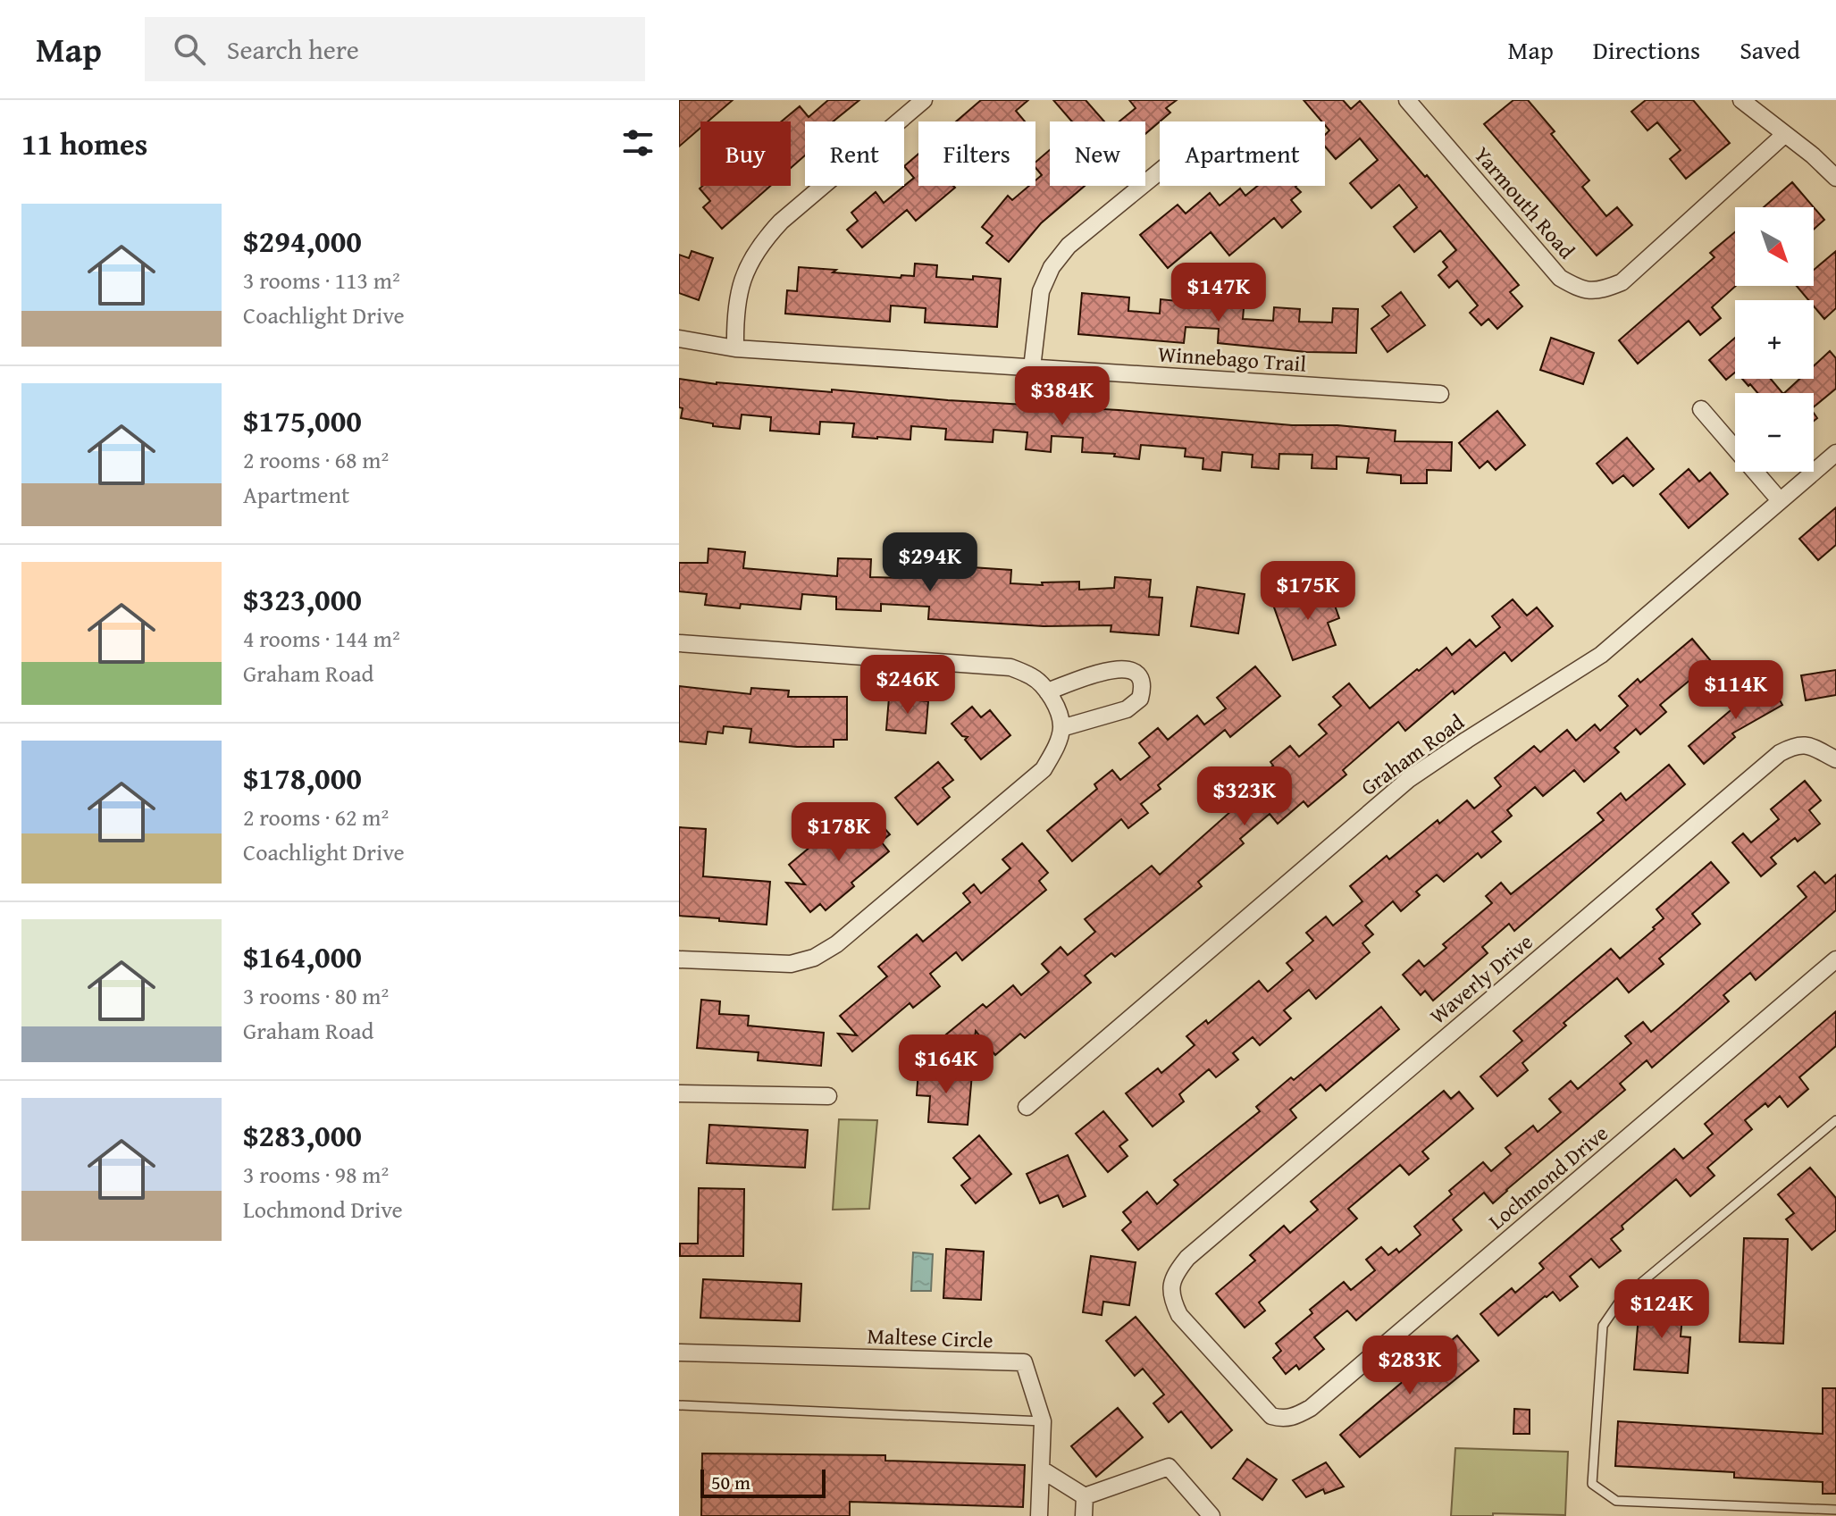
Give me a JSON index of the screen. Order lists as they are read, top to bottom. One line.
{"streets":{"street":["Yarmouth Road","Winnebago Trail","Graham Road","Waverly Drive","Lochmond Drive","Maltese Circle"]},"crossings":[["Waverly Drive","Lochmond Drive"]],"scale_bar":"50 m","north":"bottom right","page":{"header":"Map","search":"Search here","nav":["Map","Directions","Saved"],"heading":"11 homes","chip":["Buy","Rent","Filters","New","Apartment"],"list":[{"name":"$294,000","note":"3 rooms · 113 m² · Coachlight Drive"},{"name":"$175,000","note":"2 rooms · 68 m² · Apartment"},{"name":"$323,000","note":"4 rooms · 144 m² · Graham Road"},{"name":"$178,000","note":"2 rooms · 62 m² · Coachlight Drive"},{"name":"$164,000","note":"3 rooms · 80 m² · Graham Road"},{"name":"$283,000","note":"3 rooms · 98 m² · Lochmond Drive"}],"map_buttons":["+","−"],"price":["$147K","$384K","$294K","$175K","$246K","$114K","$323K","$178K","$164K","$124K","$283K"],"scale":"50 m"}}
